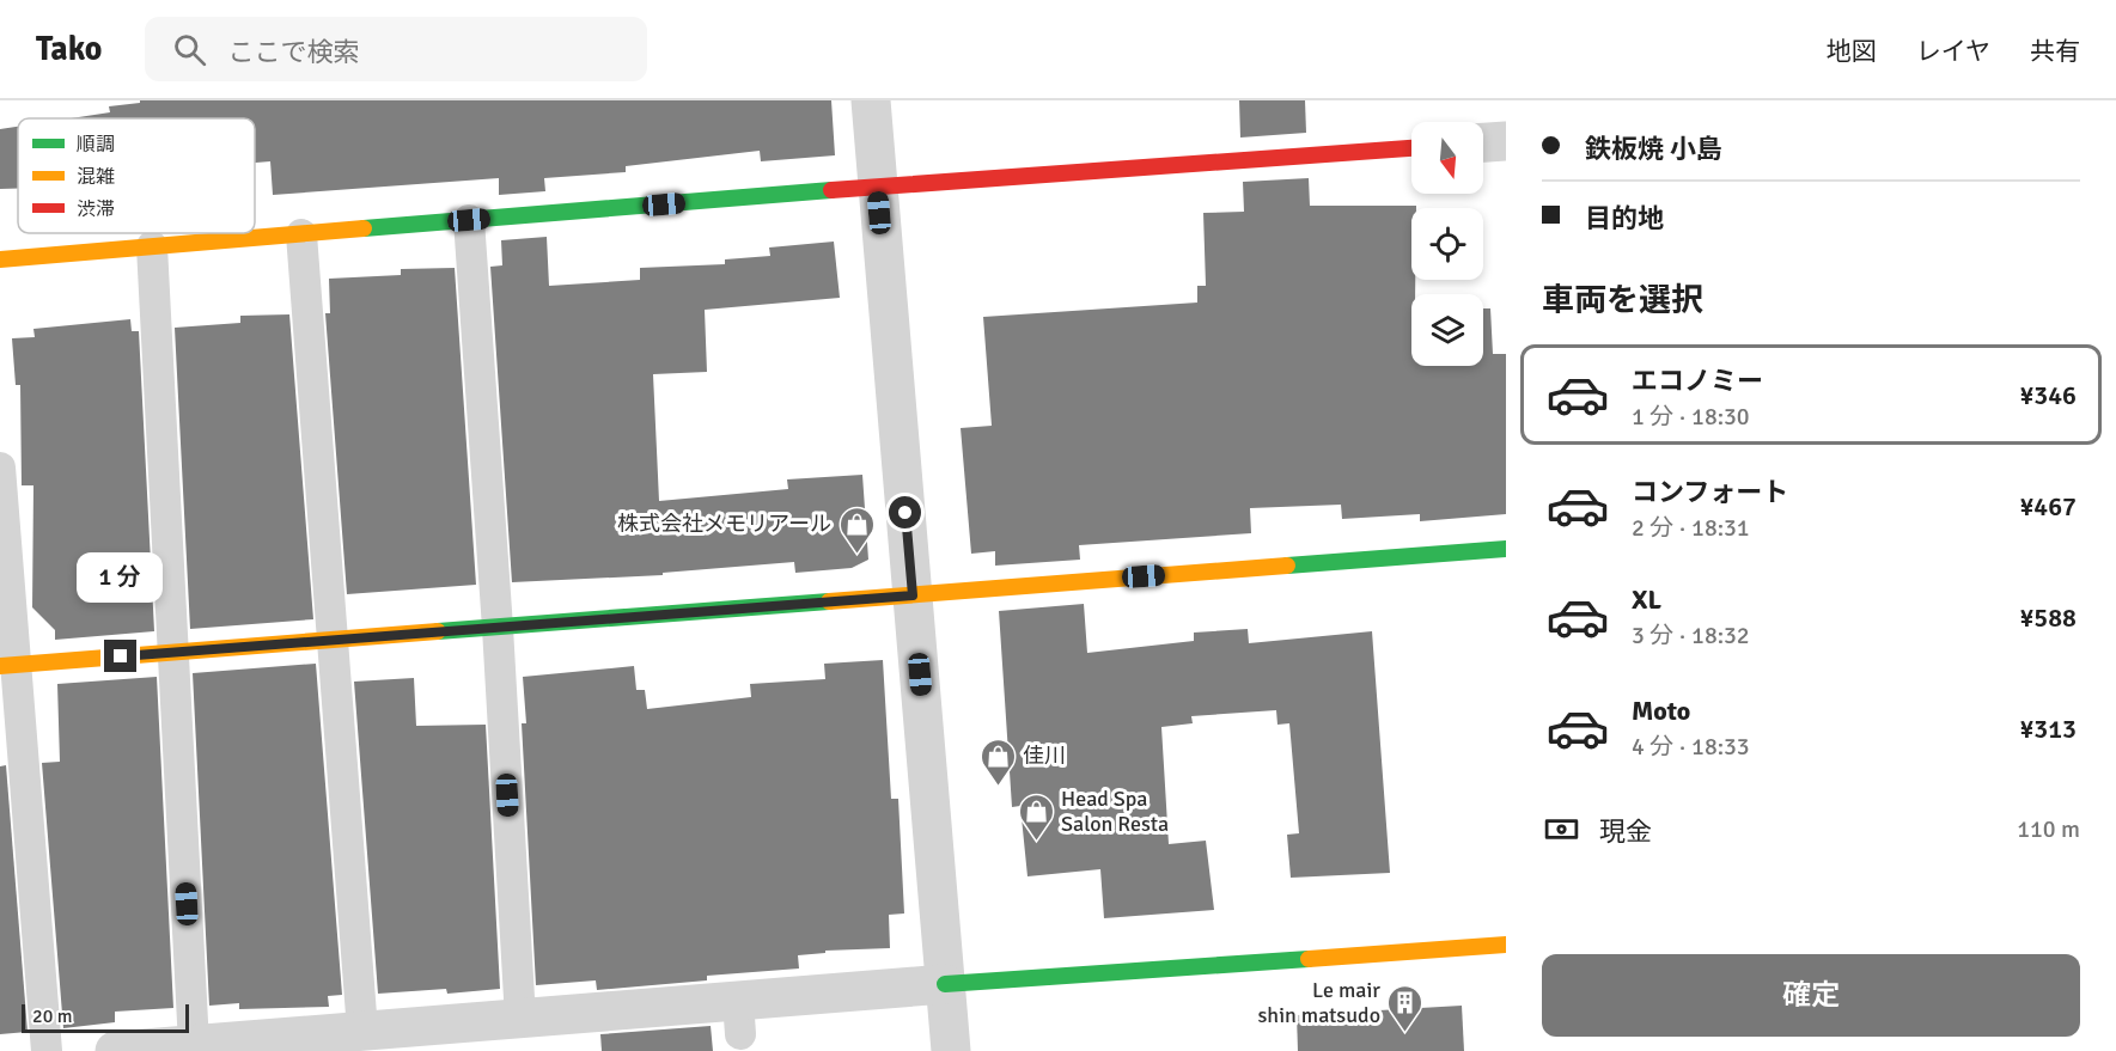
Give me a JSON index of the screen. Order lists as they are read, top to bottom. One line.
{"places":{"shop":["株式会社メモリアール","佳川","Head Spa Salon Resta"],"building":["Le mair shin matsudo"]},"legend":["順調","混雑","渋滞"],"scale_bar":"20 m","north":"bottom","page":{"header":"Tako","search":"ここで検索","nav":["地図","レイヤ","共有"],"banner":["鉄板焼 小島","目的地"],"heading":"車両を選択","list":[{"name":"エコノミー","note":"1 分 · 18:30","value":"¥346"},{"name":"コンフォート","note":"2 分 · 18:31","value":"¥467"},{"name":"XL","note":"3 分 · 18:32","value":"¥588"},{"name":"Moto","note":"4 分 · 18:33","value":"¥313"}],"bubble":"1 分","pay":["現金","110 m"],"buttons":"確定","scale":"20 m"}}
